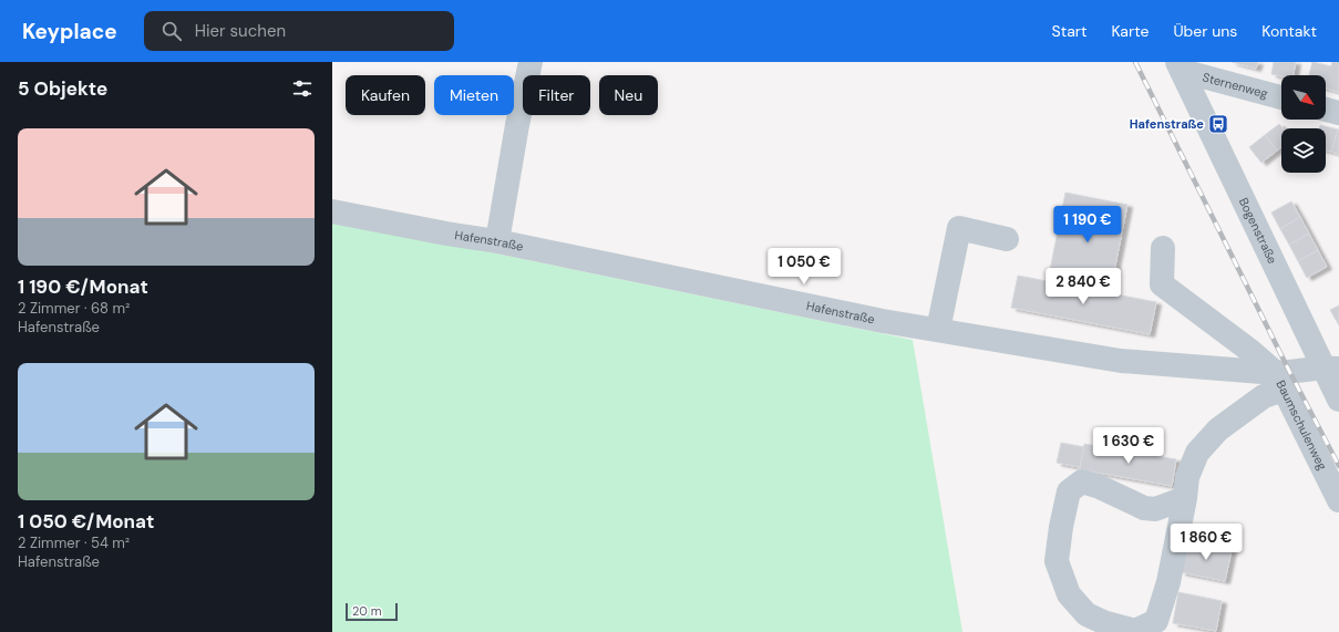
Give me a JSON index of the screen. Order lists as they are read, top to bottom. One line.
{"streets":{"street":["Sternenweg","Bogenstraße","Hafenstraße","Baumschulenweg"]},"crossings":[["Sternenweg","Bogenstraße"],["Hafenstraße","Baumschulenweg"]],"places":{"bus stop":["Hafenstraße"]},"scale_bar":"20 m","north":"bottom right","page":{"header":"Keyplace","search":"Hier suchen","nav":["Start","Karte","Über uns","Kontakt"],"heading":"5 Objekte","chip":["Kaufen","Mieten","Filter","Neu"],"list":[{"name":"1 190 €/Monat","note":"2 Zimmer · 68 m² · Hafenstraße"},{"name":"1 050 €/Monat","note":"2 Zimmer · 54 m² · Hafenstraße"}],"price":["1 190 €","1 050 €","2 840 €","1 630 €","1 860 €"],"scale":"20 m"}}
